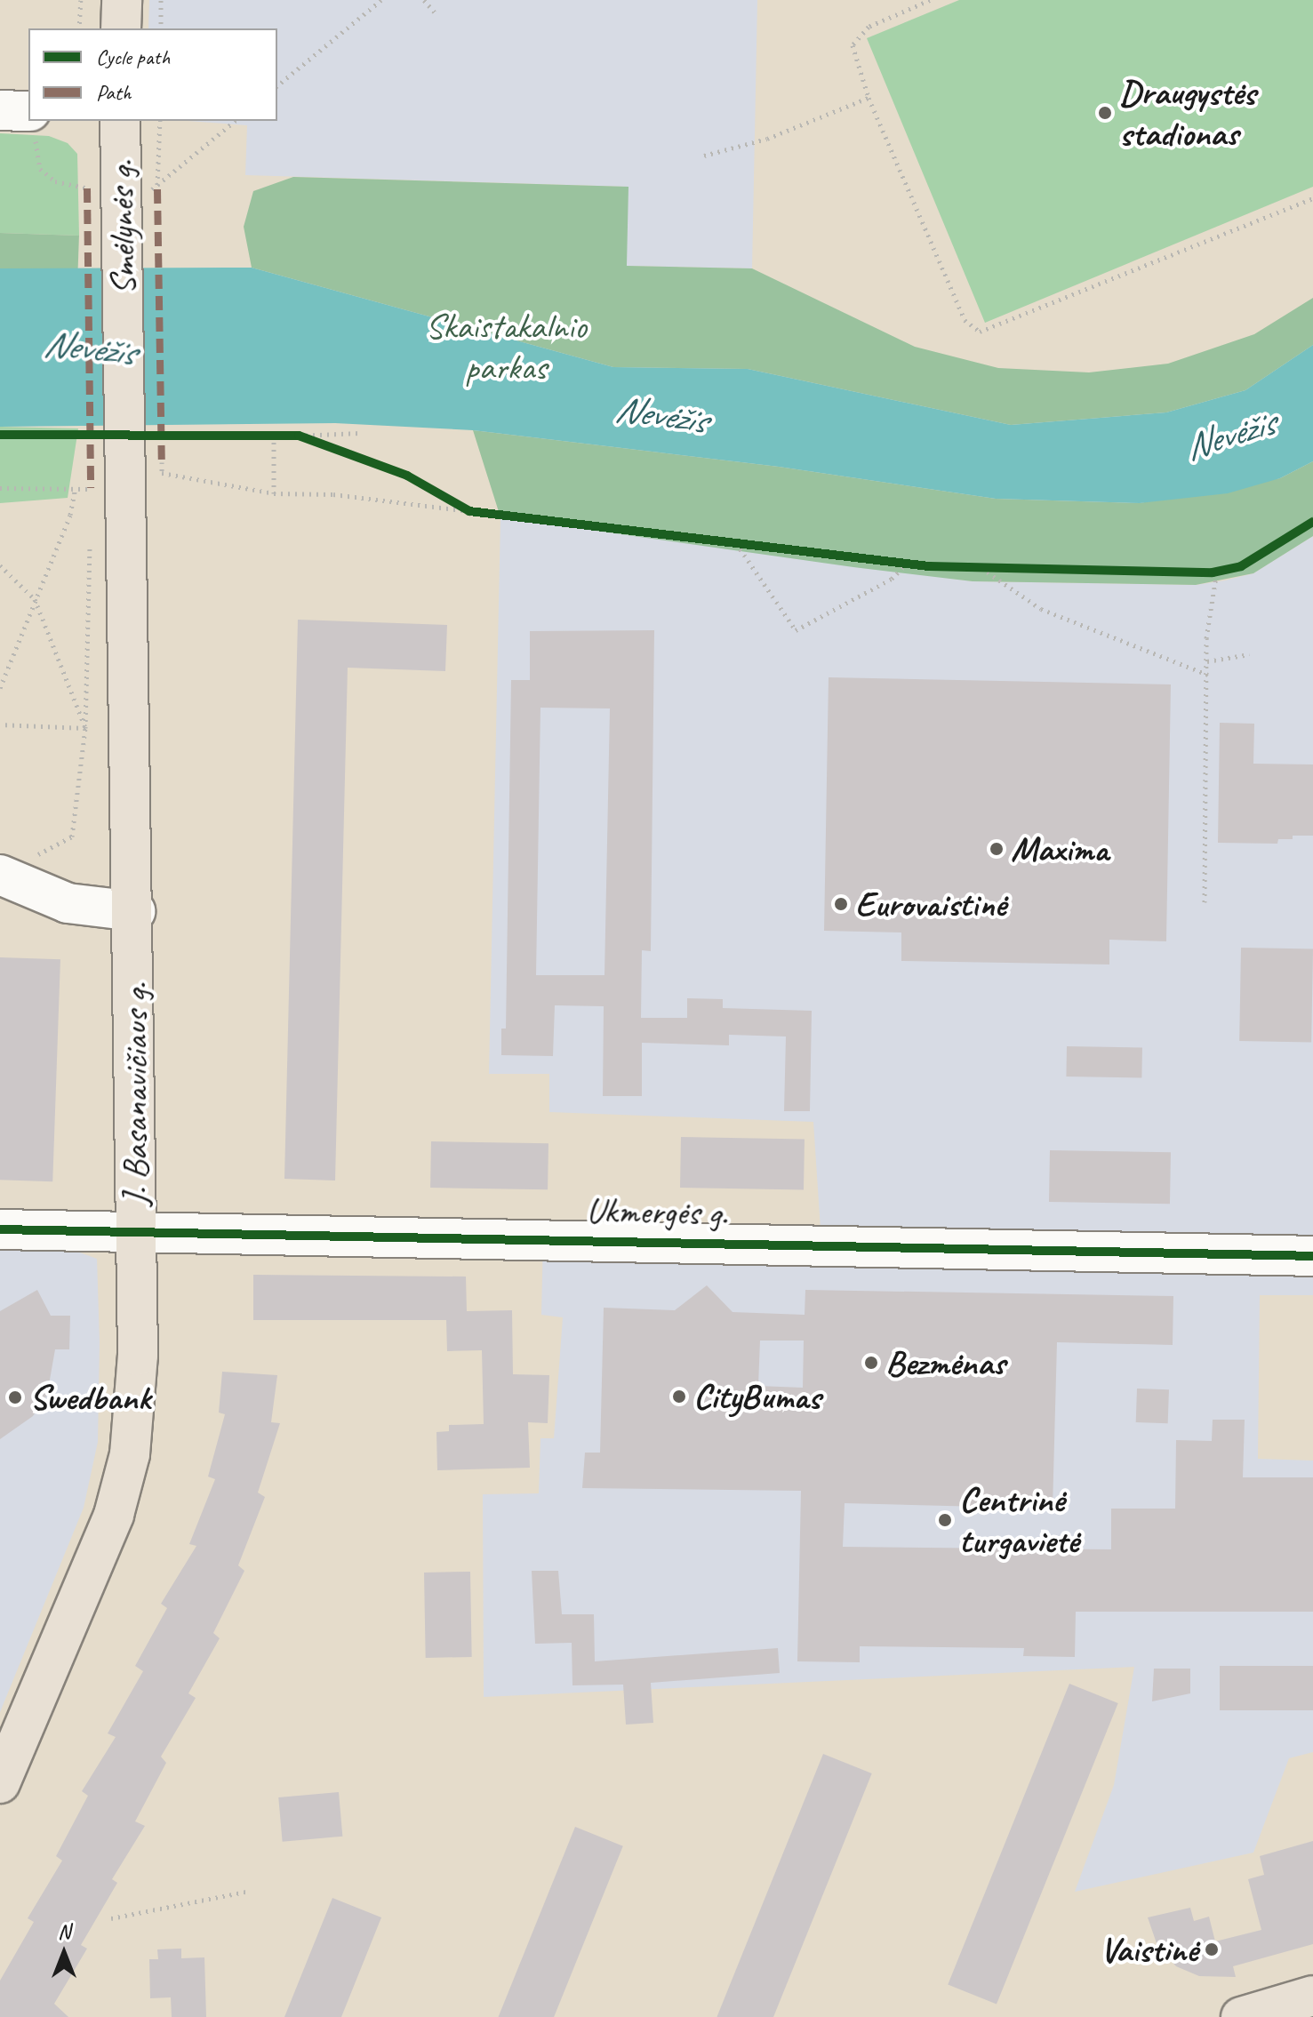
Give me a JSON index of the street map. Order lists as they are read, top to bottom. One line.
{"streets":{"main road":["Smėlynės g.","J. Basanavičiaus g."],"street":["Ukmergės g."]},"crossings":[["Smėlynės g.","J. Basanavičiaus g."],["J. Basanavičiaus g.","Ukmergės g."]],"water":["Nevėžis"],"parks":["Skaistakalnio parkas"],"places":["Draugystės stadionas","Maxima","Eurovaistinė","Bezmėnas","CityBumas","Swedbank","Centrinė turgavietė","Vaistinė"],"legend":["Cycle path","Path"],"north":"top"}
